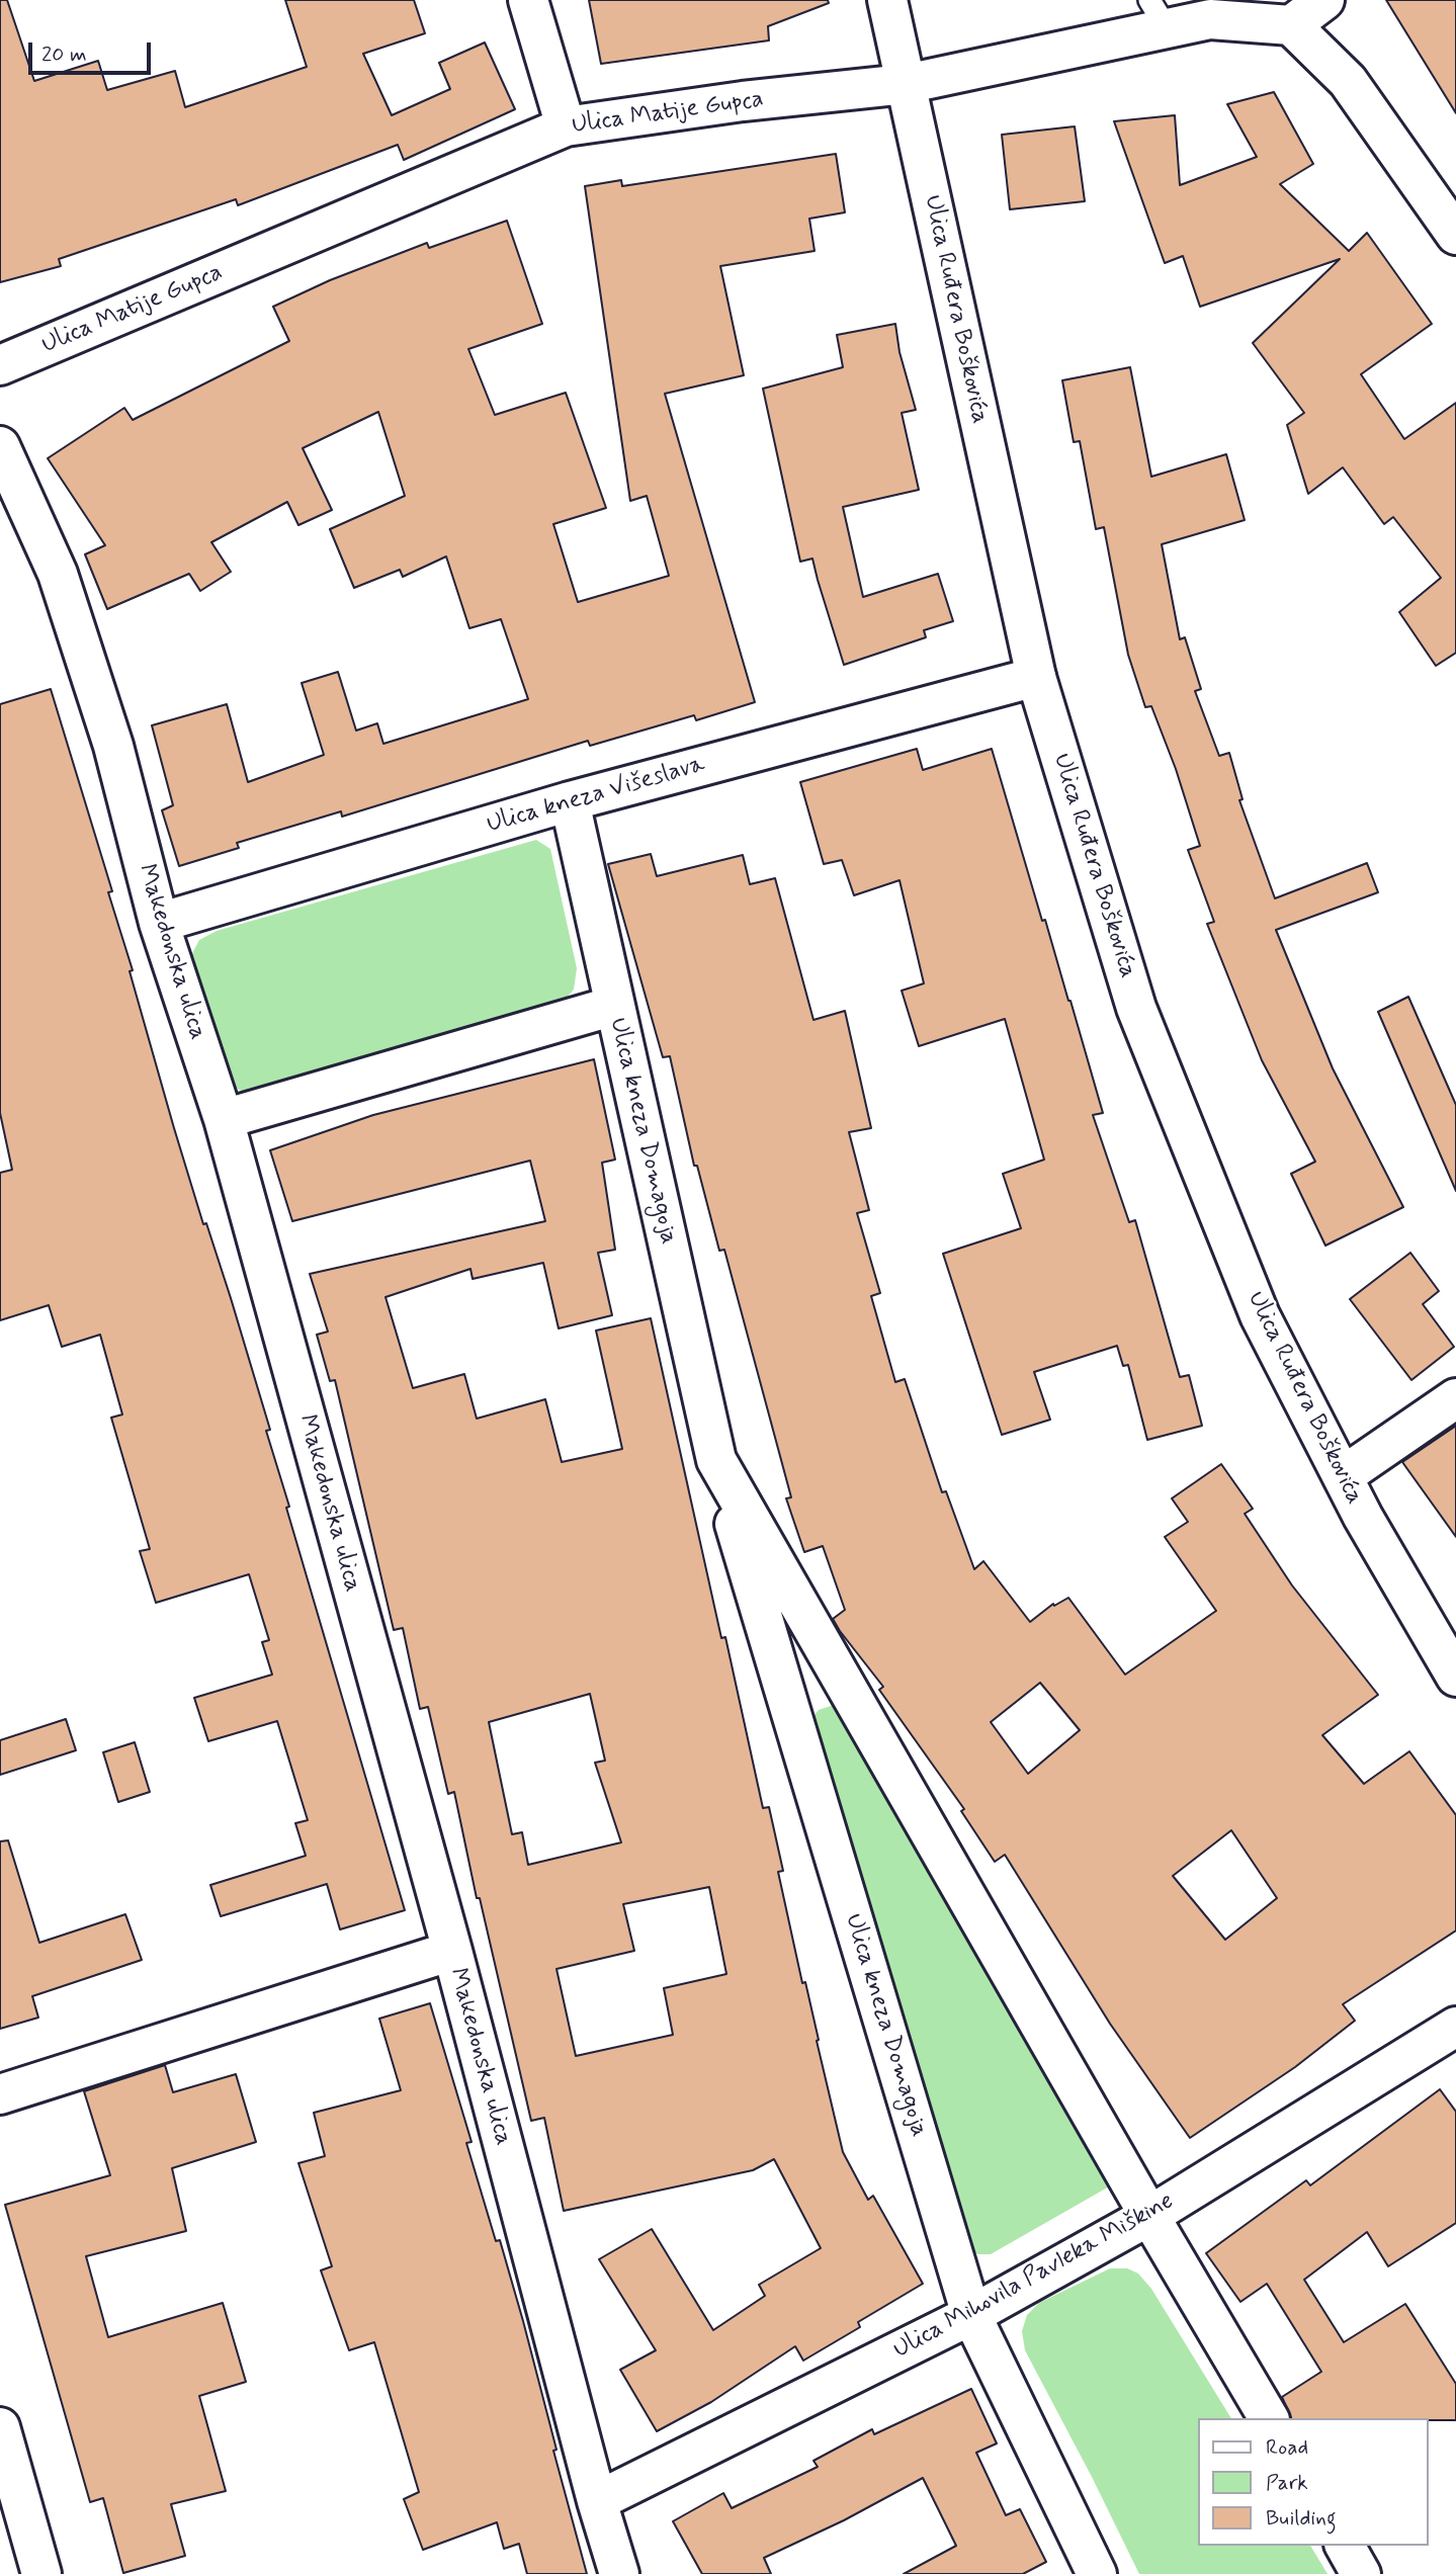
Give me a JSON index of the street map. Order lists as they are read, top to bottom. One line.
{"streets":{"street":["Ulica Matije Gupca","Ulica Ruđera Boškovića","Ulica kneza Višeslava","Makedonska ulica","Ulica kneza Domagoja","Ulica Mihovila Pavleka Miškine"]},"crossings":[["Ulica Matije Gupca","Ulica Ruđera Boškovića"],["Ulica Ruđera Boškovića","Ulica kneza Višeslava"],["Ulica kneza Višeslava","Makedonska ulica"],["Ulica kneza Višeslava","Ulica kneza Domagoja"],["Makedonska ulica","Ulica Mihovila Pavleka Miškine"],["Ulica kneza Domagoja","Ulica Mihovila Pavleka Miškine"]],"legend":["Road","Park","Building"],"scale_bar":"20 m"}
